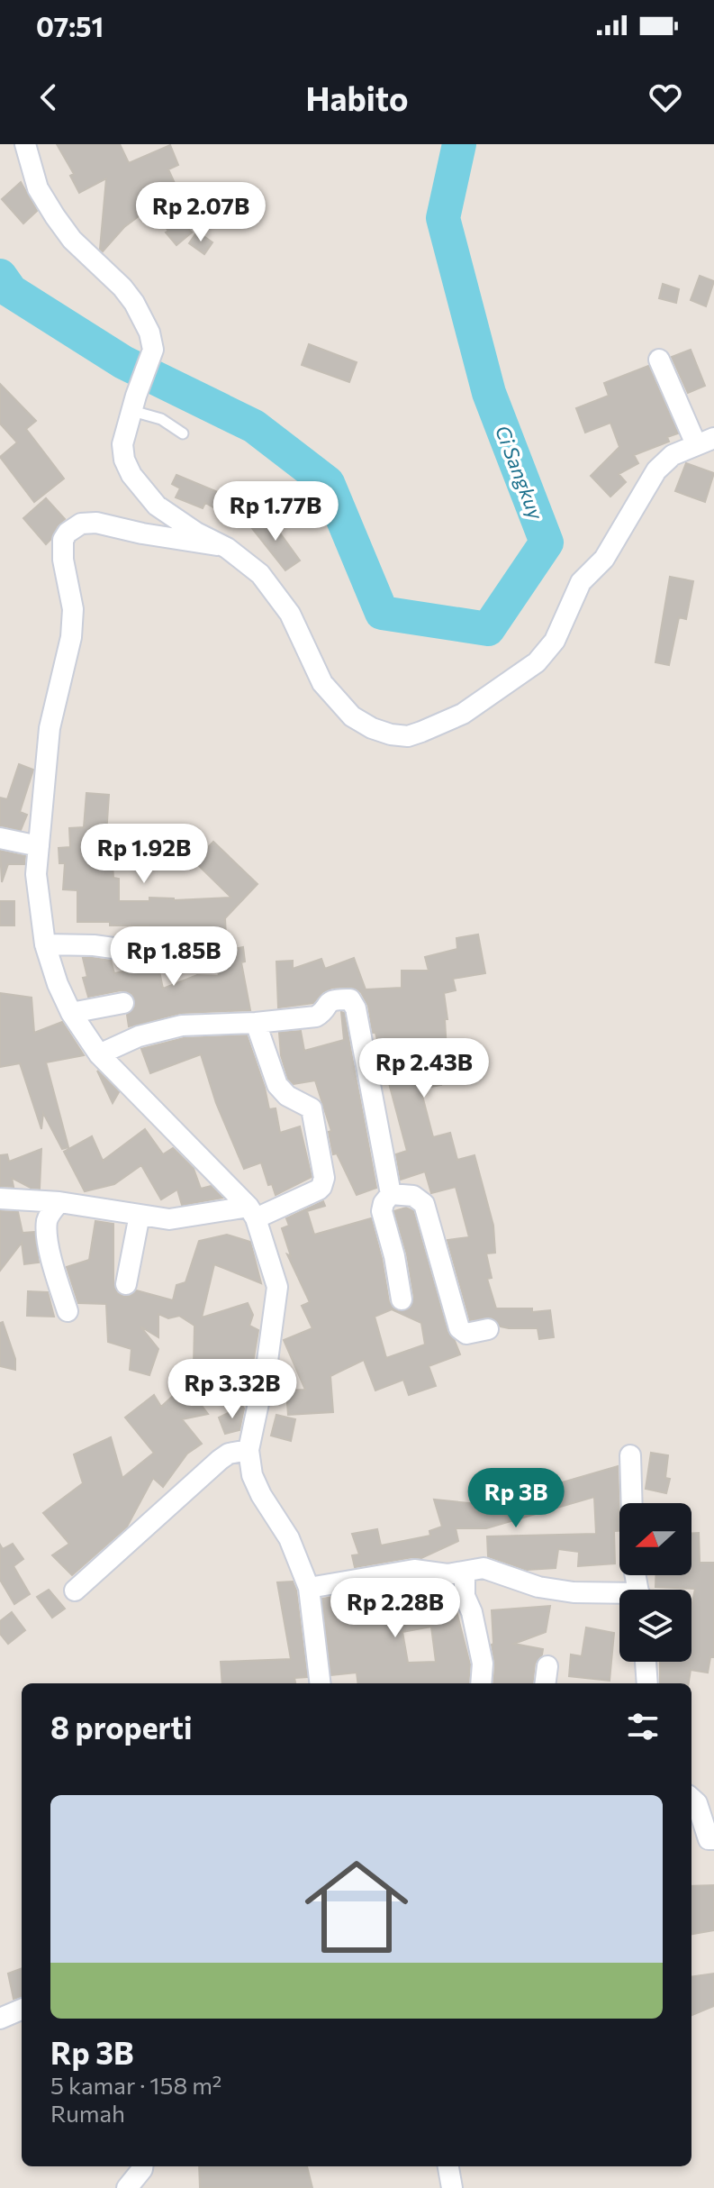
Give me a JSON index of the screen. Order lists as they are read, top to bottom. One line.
{"water":["Ci Sangkuy"],"north":"left","page":{"status":"07:51","header":"Habito","price":["Rp 2.07B","Rp 1.77B","Rp 1.92B","Rp 1.85B","Rp 2.43B","Rp 3.32B","Rp 3B","Rp 2.28B"],"heading":"8 properti","list":[{"name":"Rp 3B","note":"5 kamar · 158 m² · Rumah"}]}}
